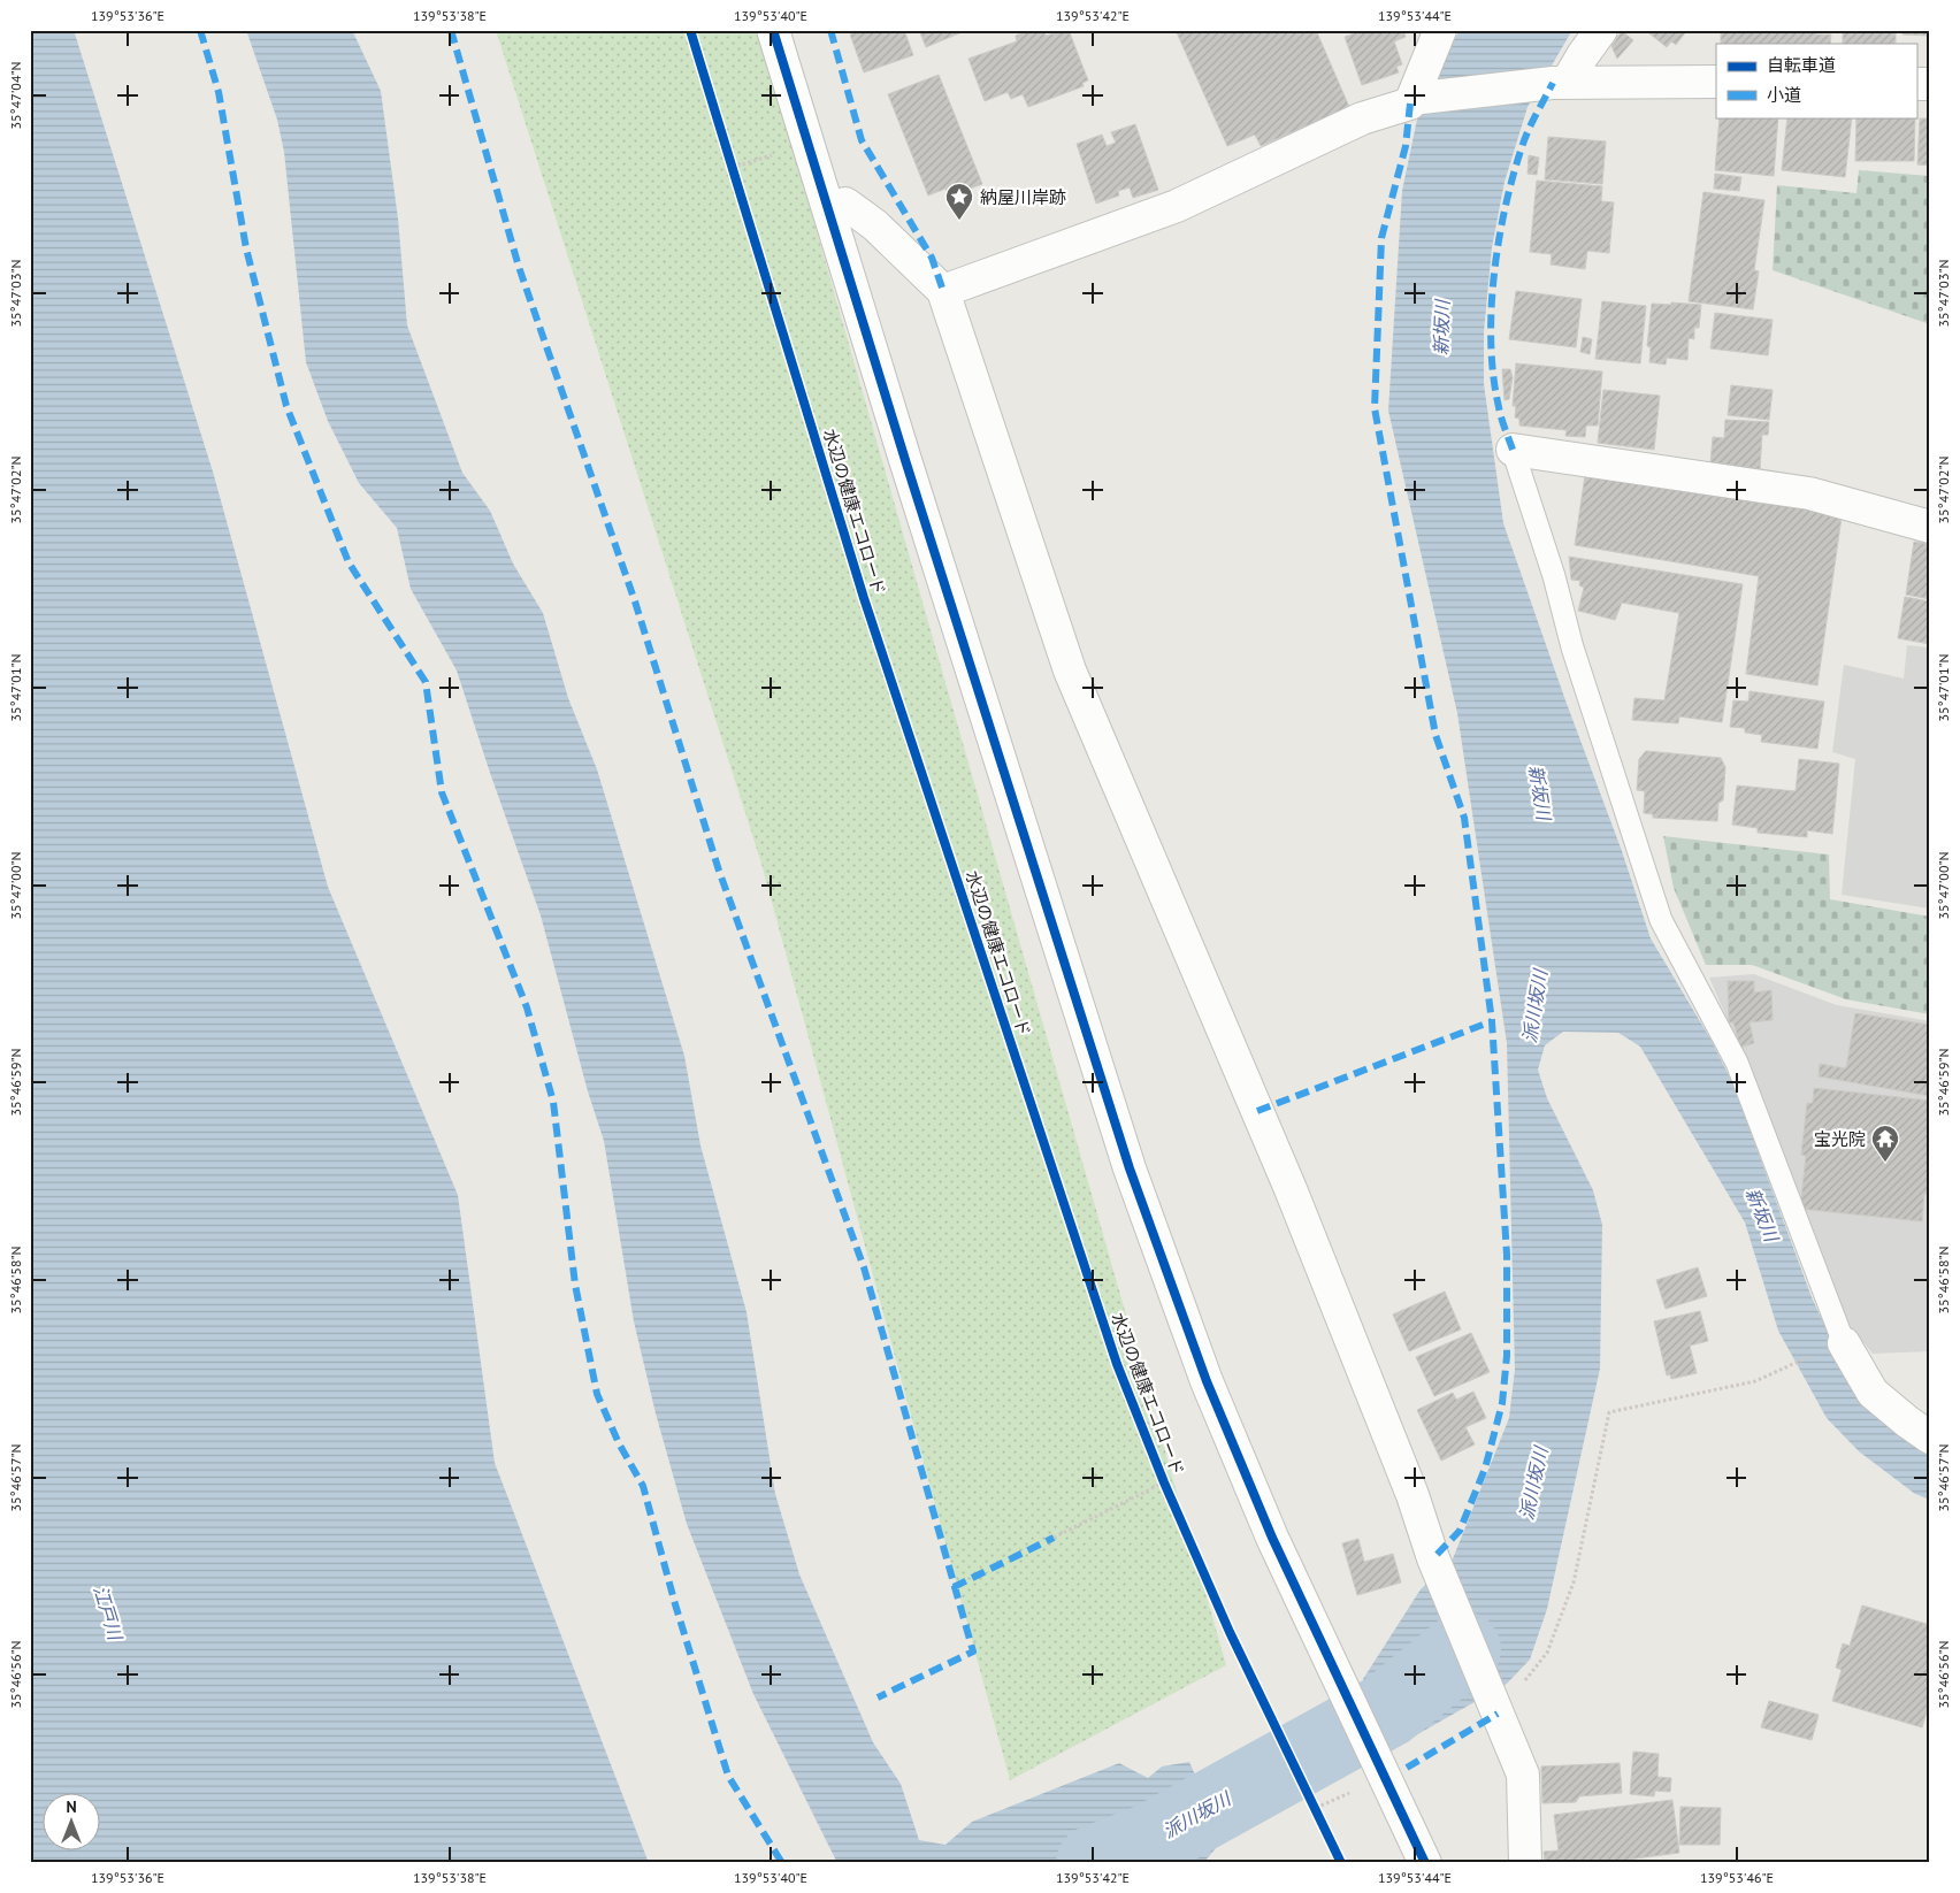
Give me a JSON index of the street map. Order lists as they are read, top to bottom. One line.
{"streets":{"cycle path":["水辺の健康エコロード"]},"water":["新坂川","派川坂川","江戸川"],"places":{"place":["納屋川岸跡"],"temple":["宝光院"]},"legend":["自転車道","小道"],"north":"top","coordinates":["139°53'36\"E","139°53'38\"E","139°53'40\"E","139°53'42\"E","139°53'44\"E","35°47'04\"N","35°47'03\"N","35°47'02\"N","35°47'01\"N","35°47'00\"N","35°46'59\"N","35°46'58\"N","35°46'57\"N","35°46'56\"N","139°53'46\"E"]}
